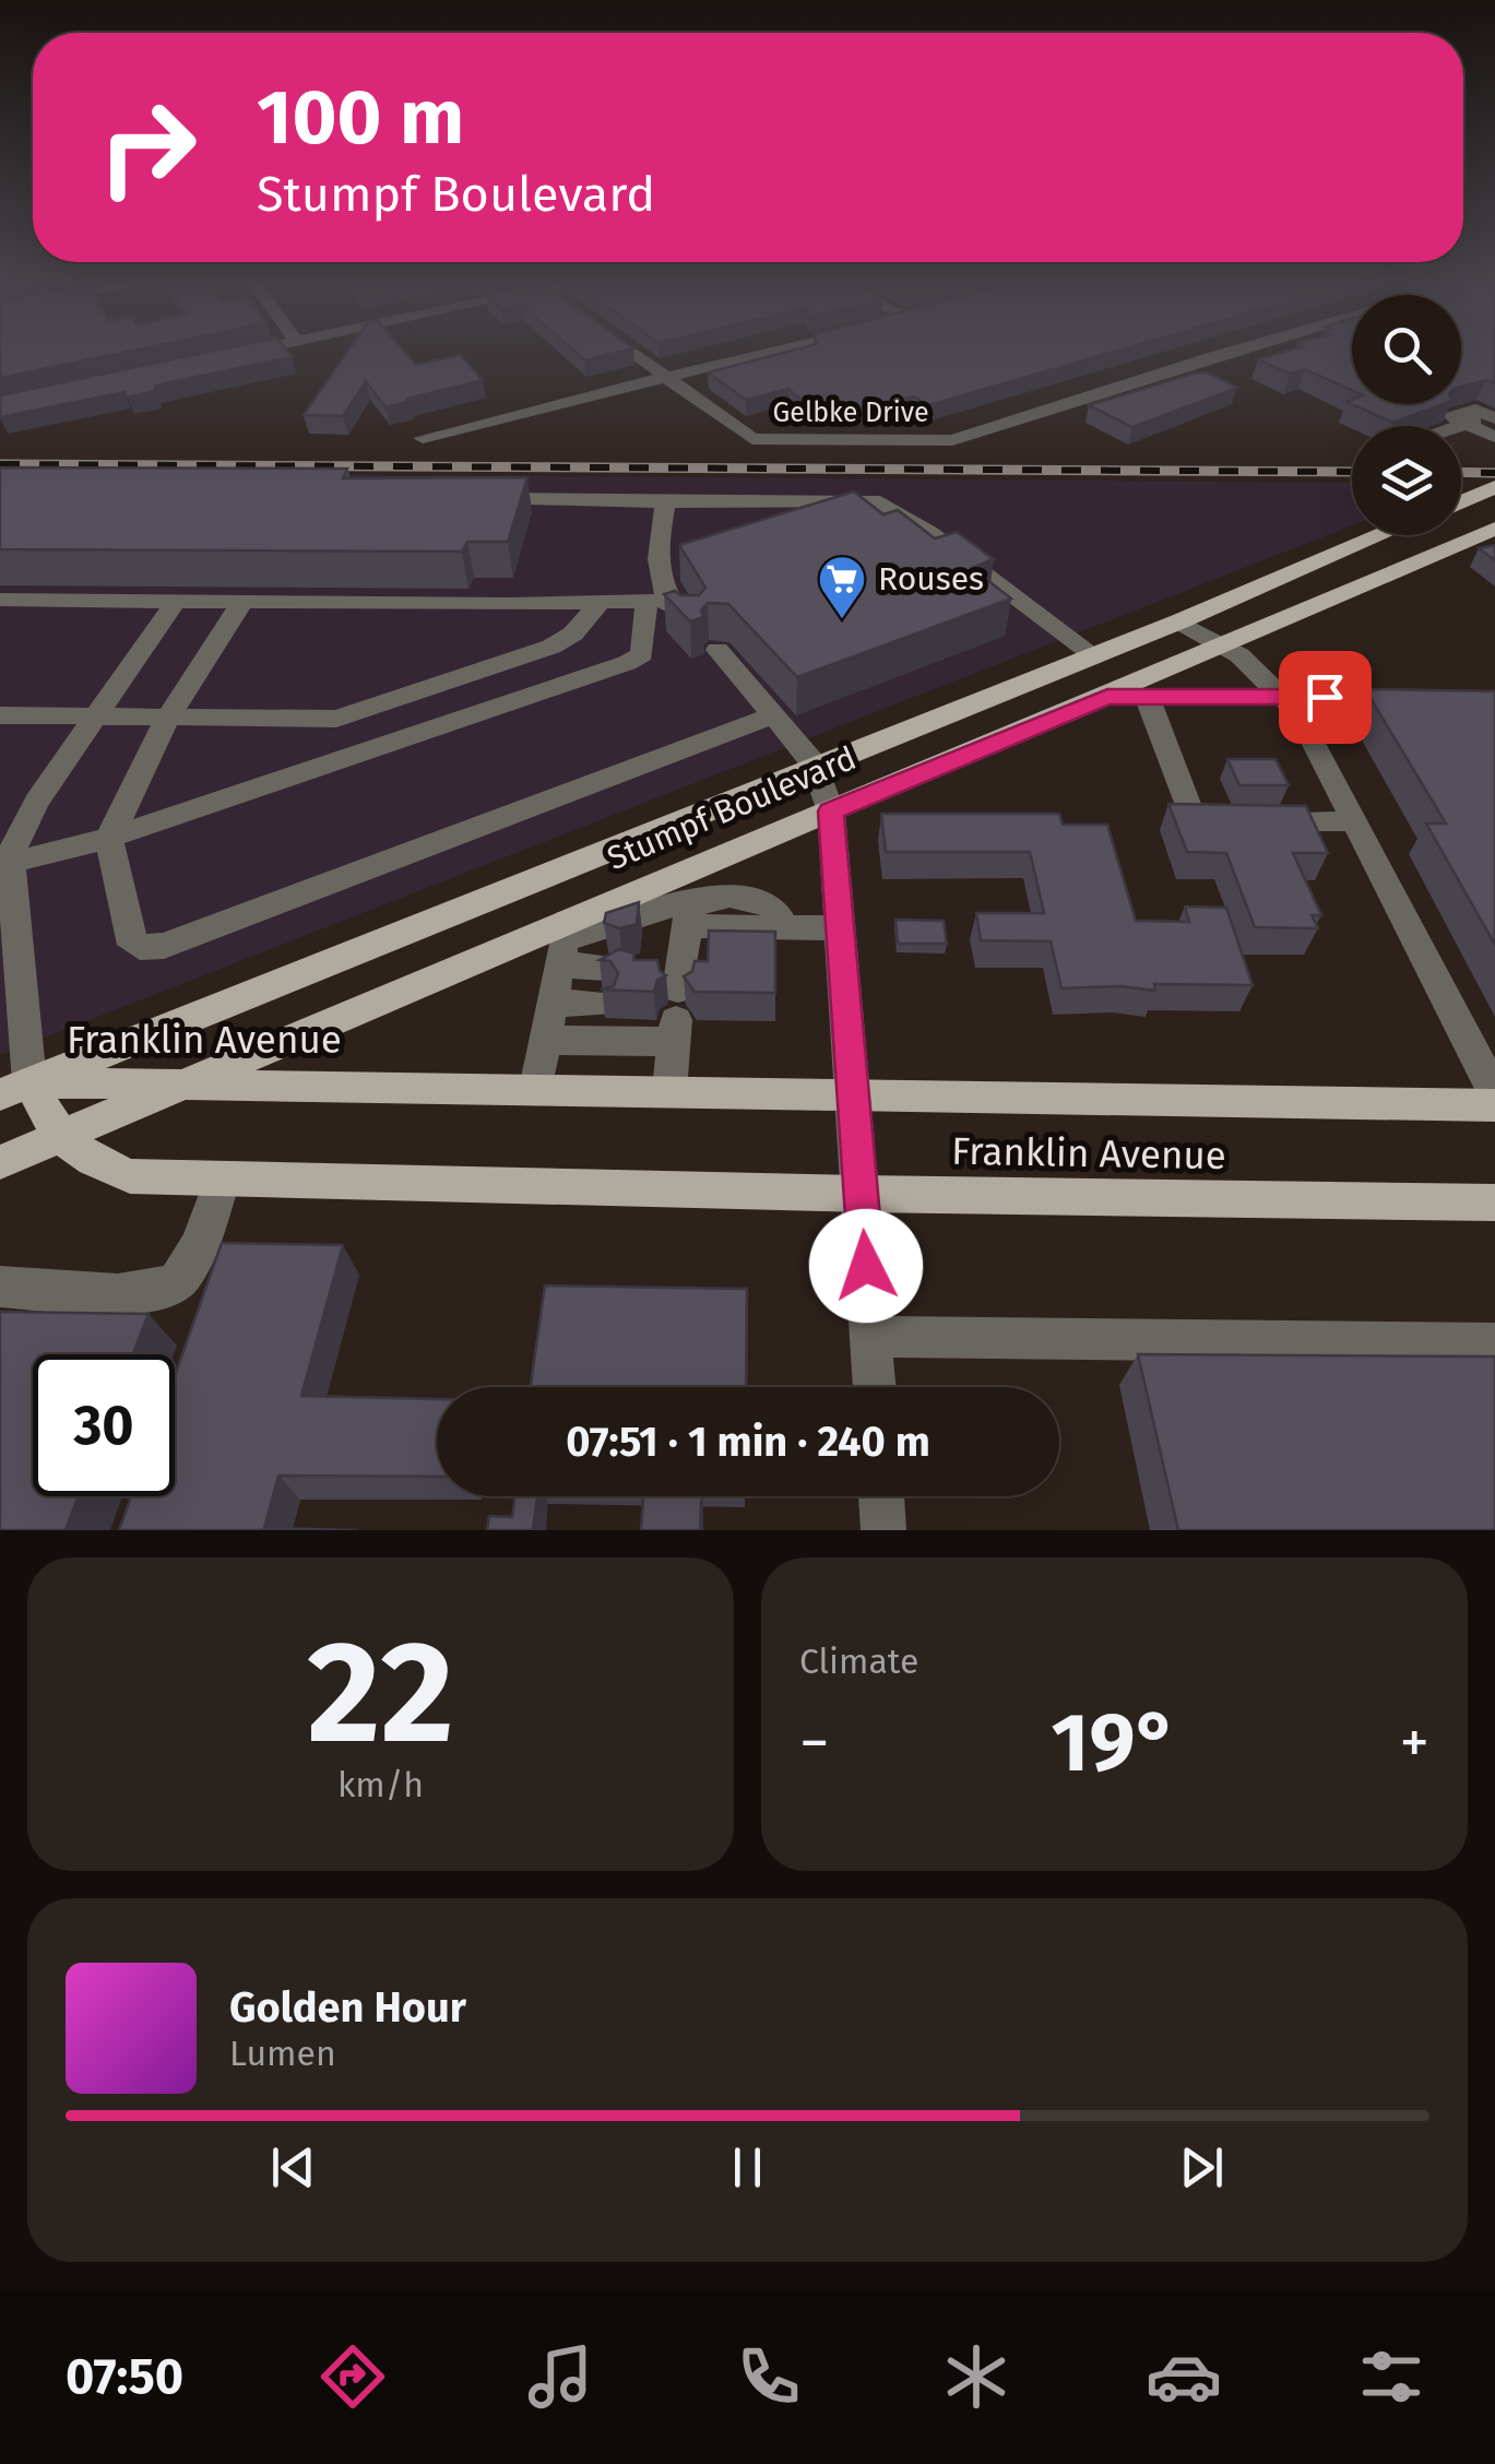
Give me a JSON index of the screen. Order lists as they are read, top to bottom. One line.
{"streets":{"main road":["Stumpf Boulevard","Franklin Avenue"],"street":["Gelbke Drive"]},"crossings":[["Stumpf Boulevard","Franklin Avenue"]],"places":{"supermarket":["Rouses"]},"page":{"turn":["100 m","Stumpf Boulevard"],"limit":"30","trip":"07:51 · 1 min · 240 m","tile":[["22","km/h"],"Climate"],"heat":["−","19°","+"],"song":["Golden Hour","Lumen"],"tabs":"07:50"}}
